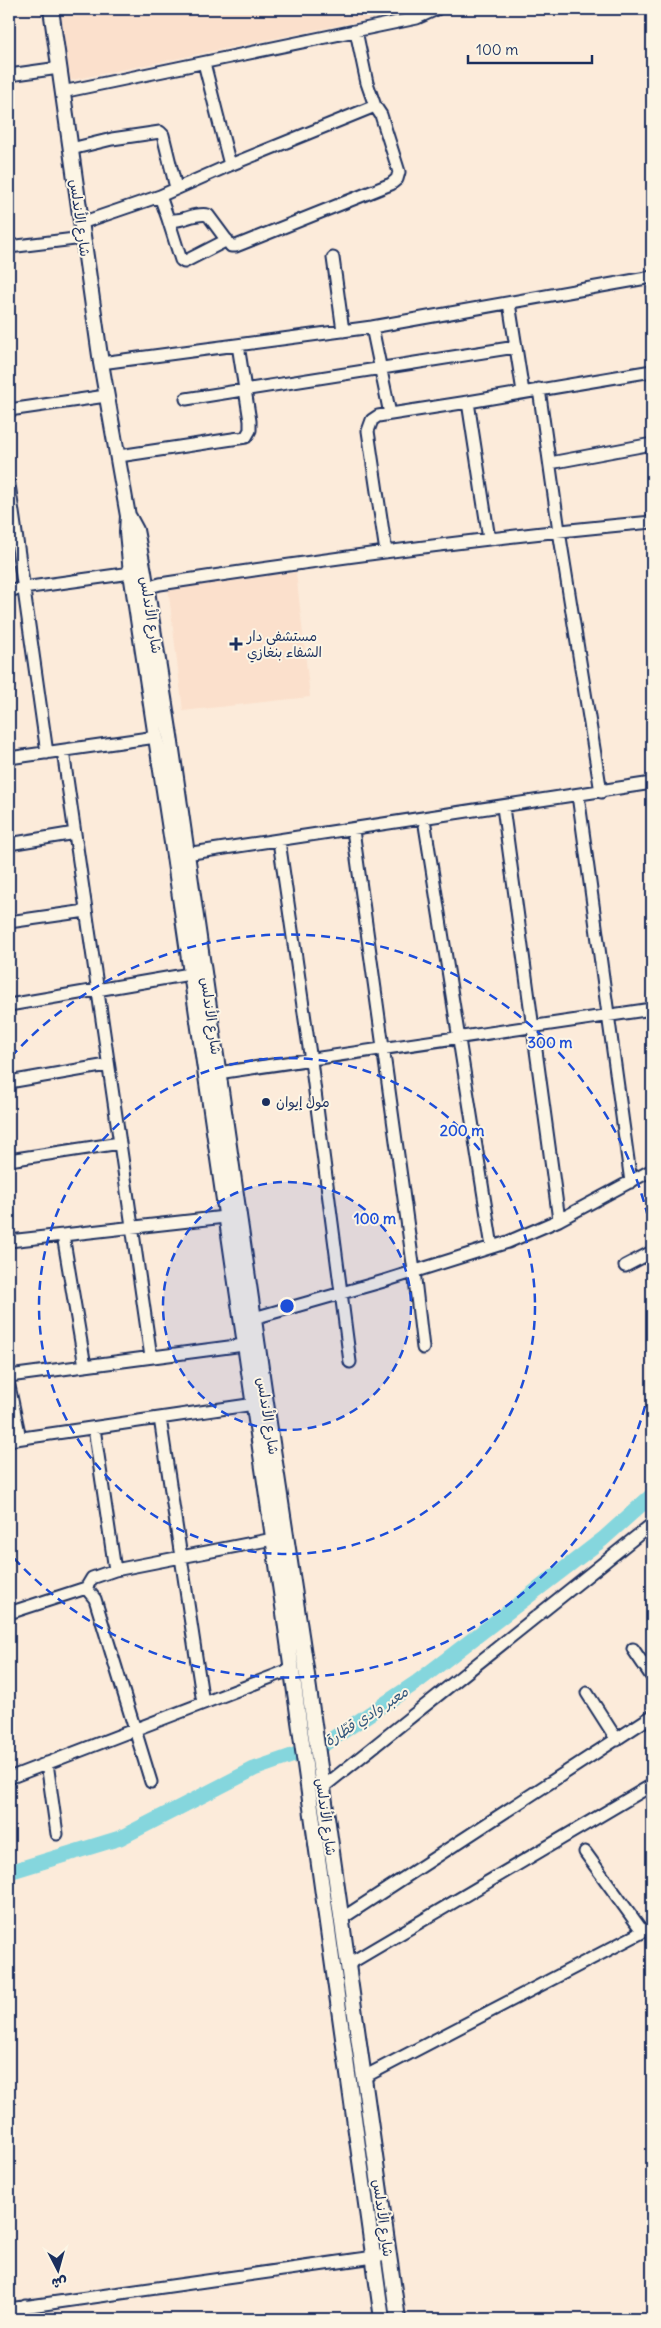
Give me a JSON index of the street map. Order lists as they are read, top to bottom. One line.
{"streets":{"main road":["شارع الأندلس"]},"water":["معبر وادي قطّارة"],"places":{"health":["مستشفى دار الشفاء بنغازي"],"other":["مول إيوان"]},"scale_bar":"100 m","north":"bottom","rings":["300 m","200 m","100 m"]}
